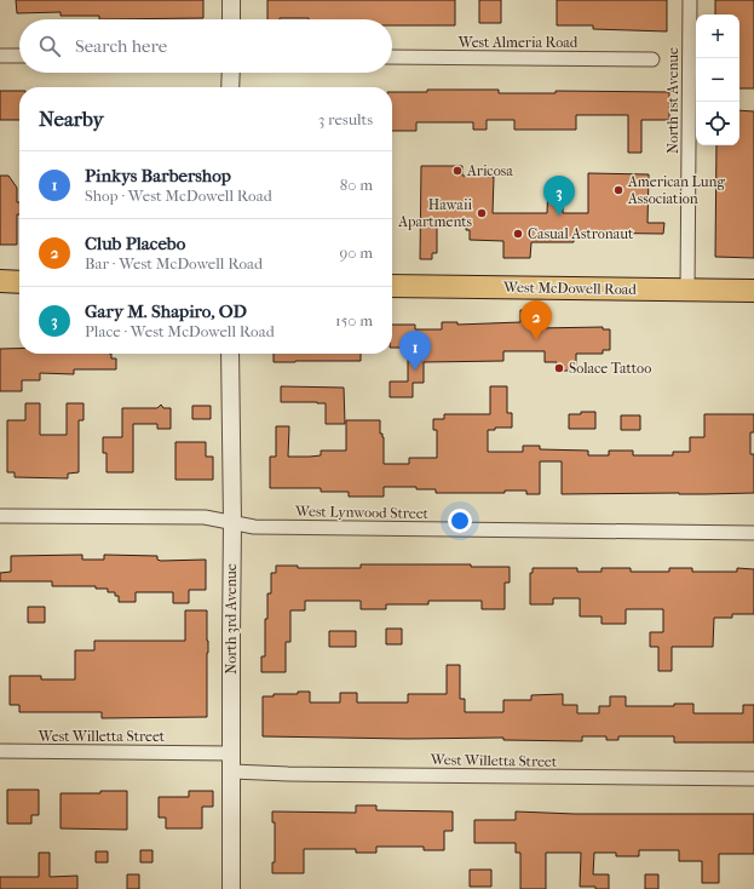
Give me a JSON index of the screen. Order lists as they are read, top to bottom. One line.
{"streets":{"main road":["West McDowell Road"],"street":["West Almeria Road","North 1st Avenue","West Lynwood Street","North 3rd Avenue","West Willetta Street"]},"crossings":[["North 1st Avenue","West McDowell Road"],["West Lynwood Street","North 3rd Avenue"],["North 3rd Avenue","West Willetta Street"]],"places":["Aricosa","American Lung Association","Hawaii Apartments","Casual Astronaut","Solace Tattoo"],"page":{"map_buttons":["+","−"],"search":"Search here","heading":["Nearby","3 results"],"list":[{"mark":"1","name":"Pinkys Barbershop","note":"Shop · West McDowell Road","value":"80 m"},{"mark":"2","name":"Club Placebo","note":"Bar · West McDowell Road","value":"90 m"},{"mark":"3","name":"Gary M. Shapiro, OD","note":"Place · West McDowell Road","value":"150 m"}],"pins":["3","2","1"]}}
